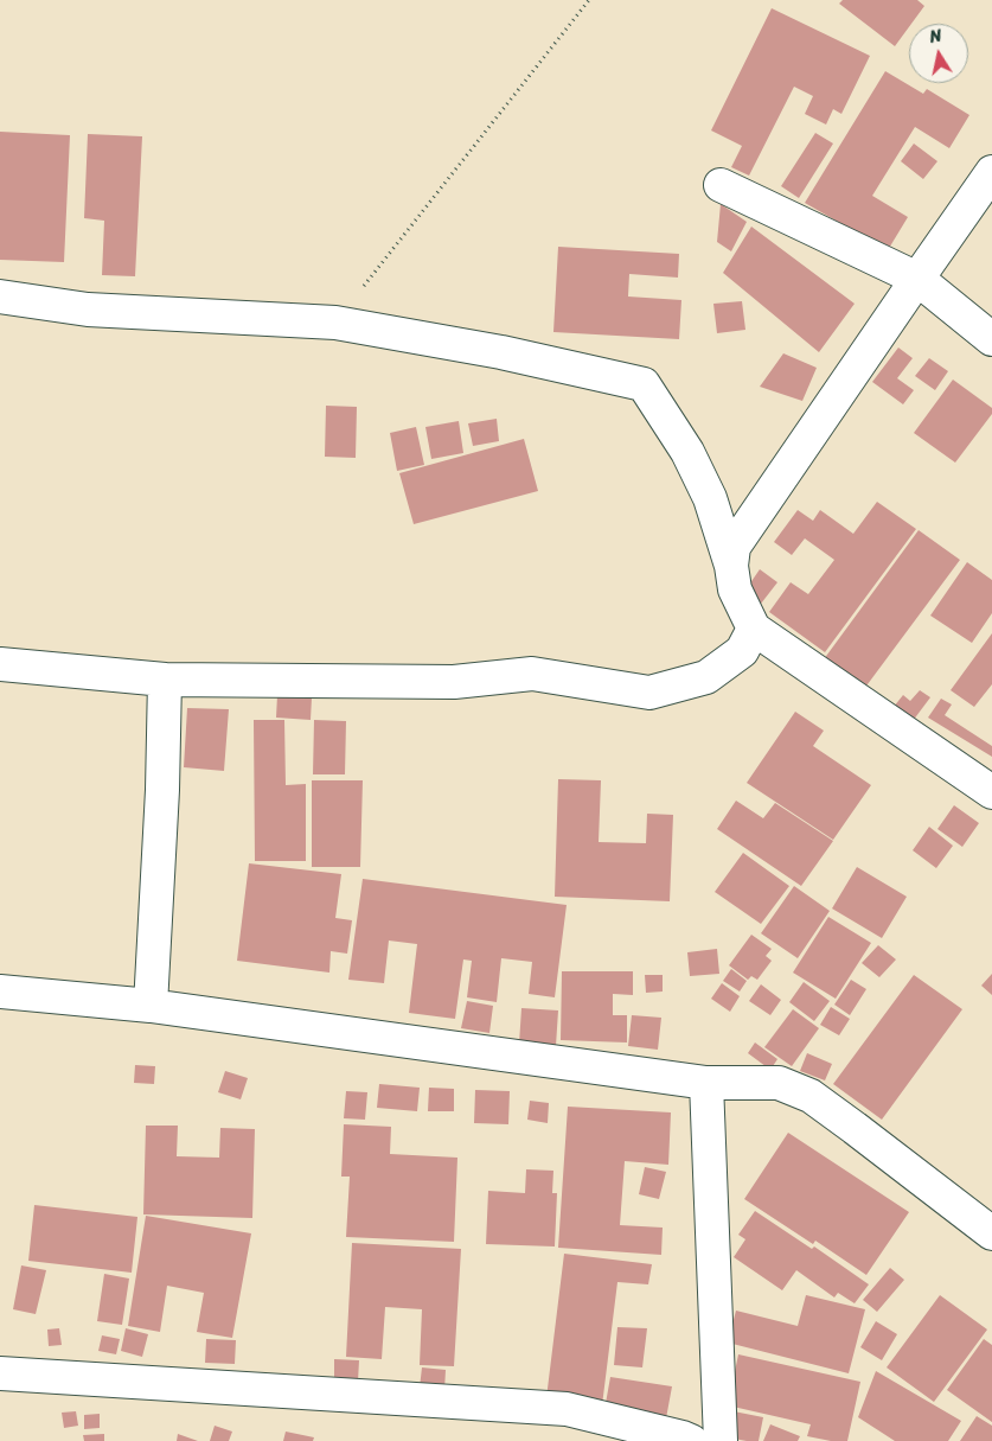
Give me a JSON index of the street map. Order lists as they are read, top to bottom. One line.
{"north":"top"}
